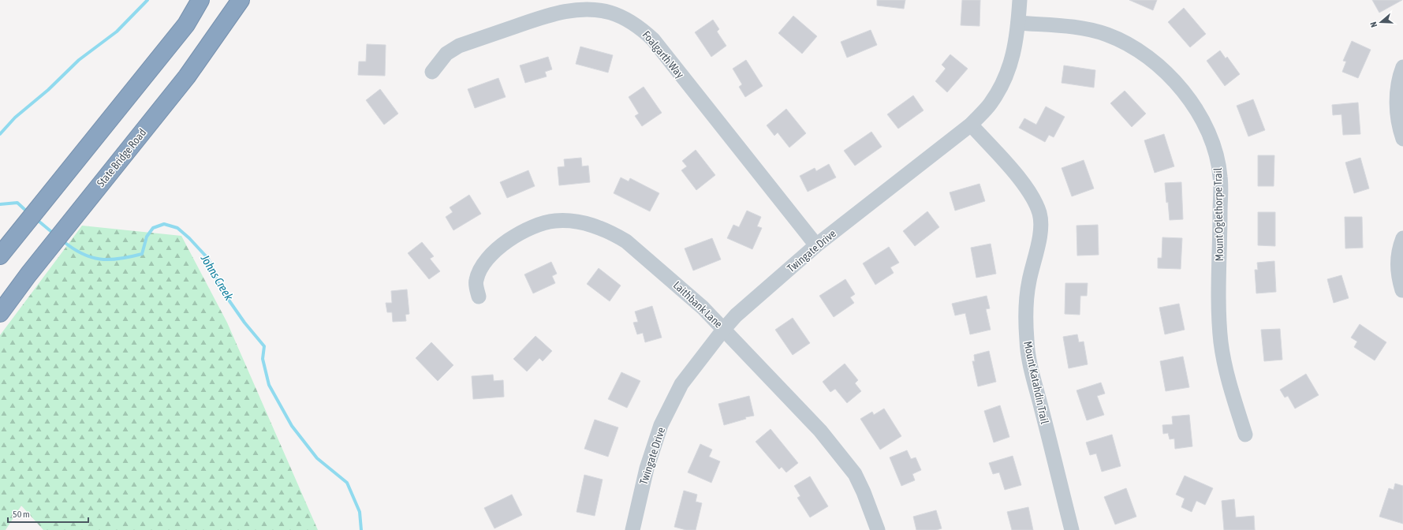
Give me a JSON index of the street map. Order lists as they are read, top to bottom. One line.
{"streets":{"highway":["State Bridge Road"],"street":["Foalgarth Way","Mount Oglethorpe Trail","Twingate Drive","Laithbank Lane","Mount Katahdin Trail"]},"crossings":[["Foalgarth Way","Twingate Drive"],["Mount Oglethorpe Trail","Twingate Drive"],["Twingate Drive","Laithbank Lane"],["Twingate Drive","Mount Katahdin Trail"]],"water":["Johns Creek"],"scale_bar":"50 m","north":"left"}
